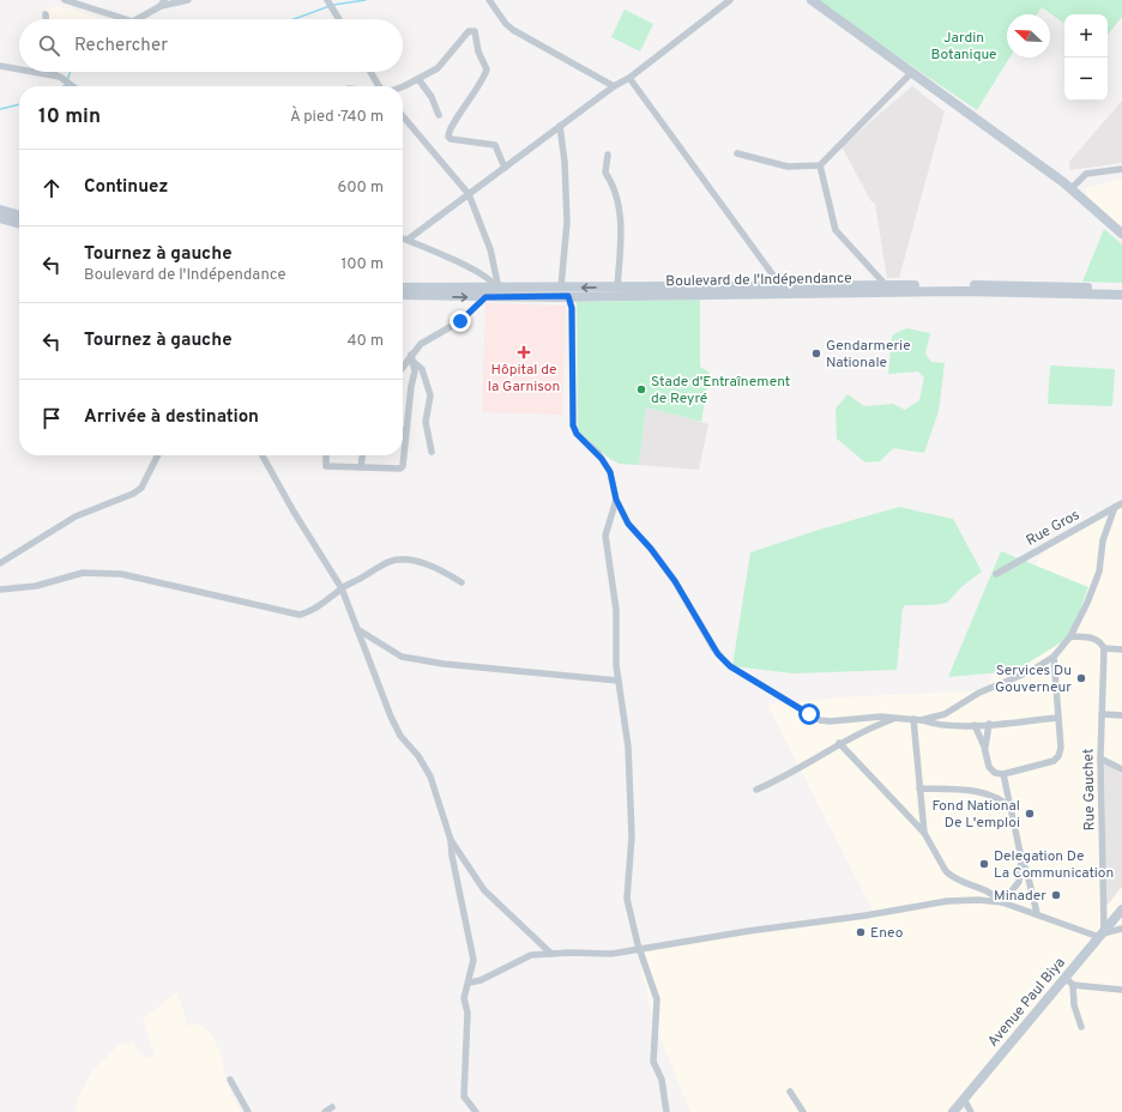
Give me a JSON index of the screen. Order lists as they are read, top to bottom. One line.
{"streets":{"main road":["Boulevard de l'Indépendance","Avenue Paul Biya"],"street":["Rue Gros","Rue Gauchet"]},"crossings":[["Rue Gauchet","Avenue Paul Biya"]],"parks":["Jardin Botanique"],"places":{"health":["Hôpital de la Garnison"],"other":["Gendarmerie Nationale","Stade d'Entraînement de Reyré","Services Du Gouverneur","Fond National De L'emploi","Delegation De La Communication","Minader","Eneo"]},"north":"top left","page":{"map_buttons":["+","−"],"search":"Rechercher","heading":["10 min","À pied · 740 m"],"list":[["Continuez","600 m"],["Tournez à gauche","Boulevard de l'Indépendance","100 m"],["Tournez à gauche","40 m"],"Arrivée à destination"]}}
